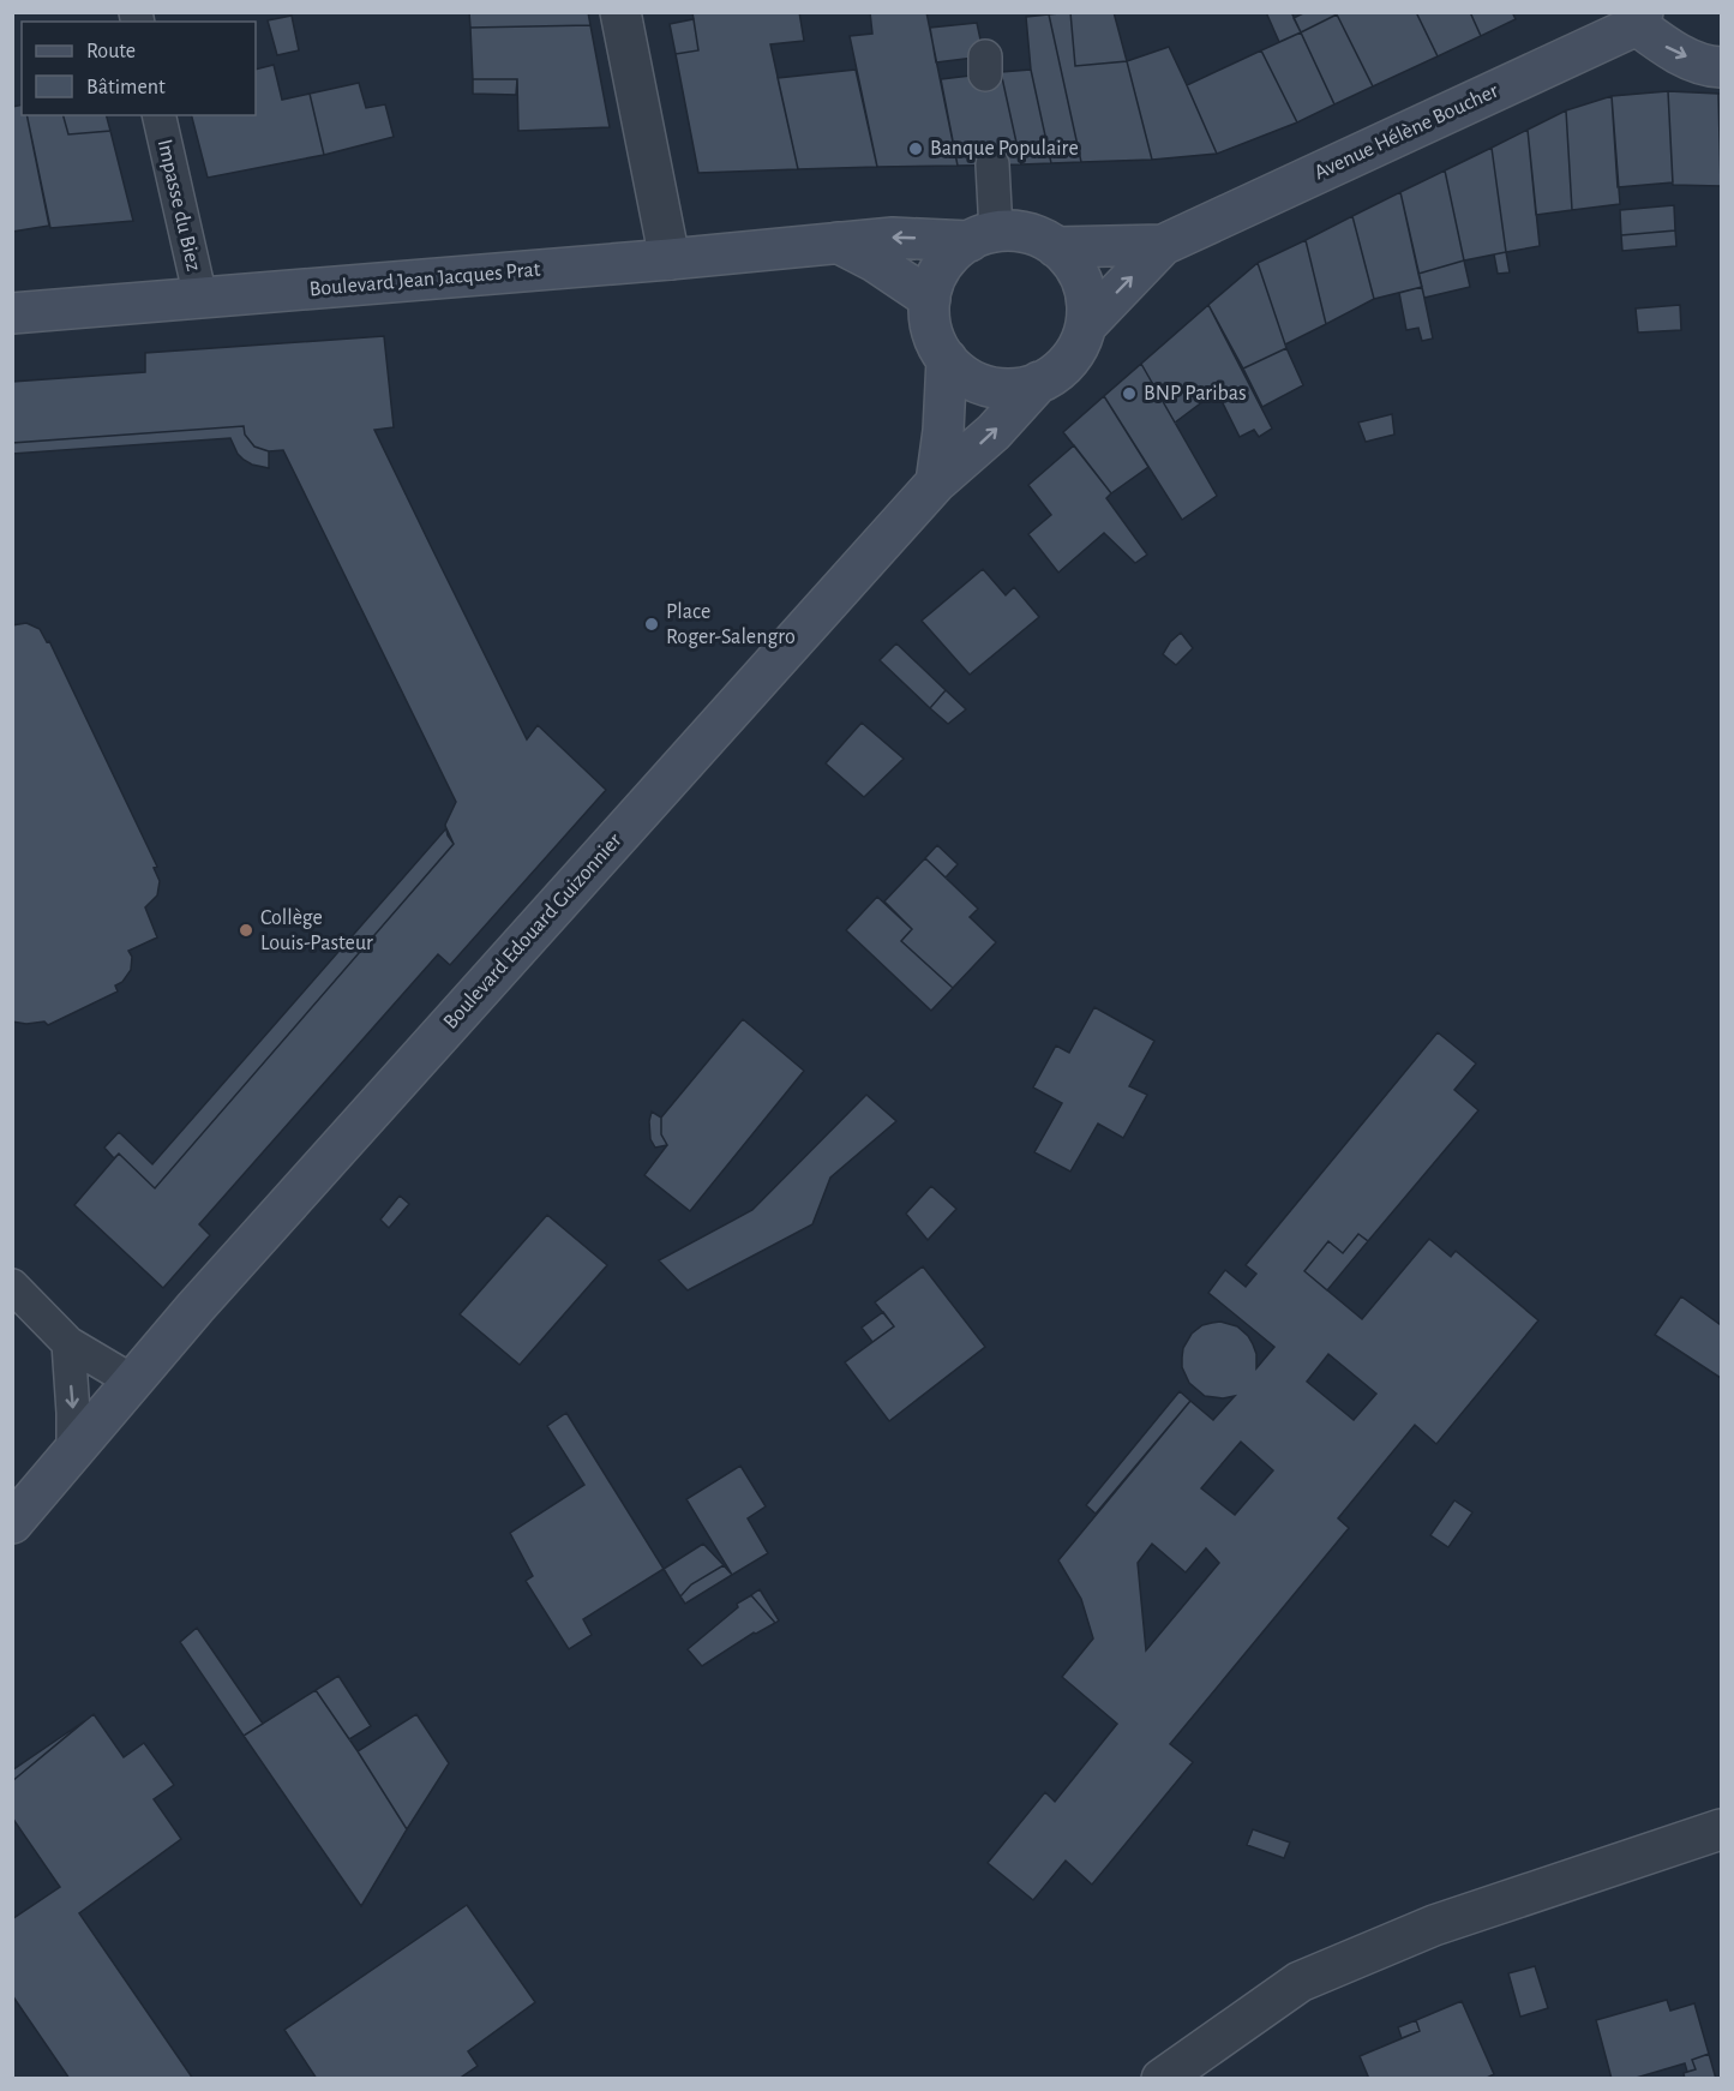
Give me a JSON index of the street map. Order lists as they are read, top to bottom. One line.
{"streets":{"main road":["Avenue Hélène Boucher","Boulevard Jean Jacques Prat","Boulevard Edouard Guizonnier"],"lane":["Impasse du Biez"]},"crossings":[["Avenue Hélène Boucher","Boulevard Jean Jacques Prat"],["Avenue Hélène Boucher","Boulevard Edouard Guizonnier"],["Impasse du Biez","Boulevard Jean Jacques Prat"],["Boulevard Jean Jacques Prat","Boulevard Edouard Guizonnier"]],"places":["Banque Populaire","BNP Paribas","Place Roger-Salengro","Collège Louis-Pasteur"],"legend":["Route","Bâtiment"]}
